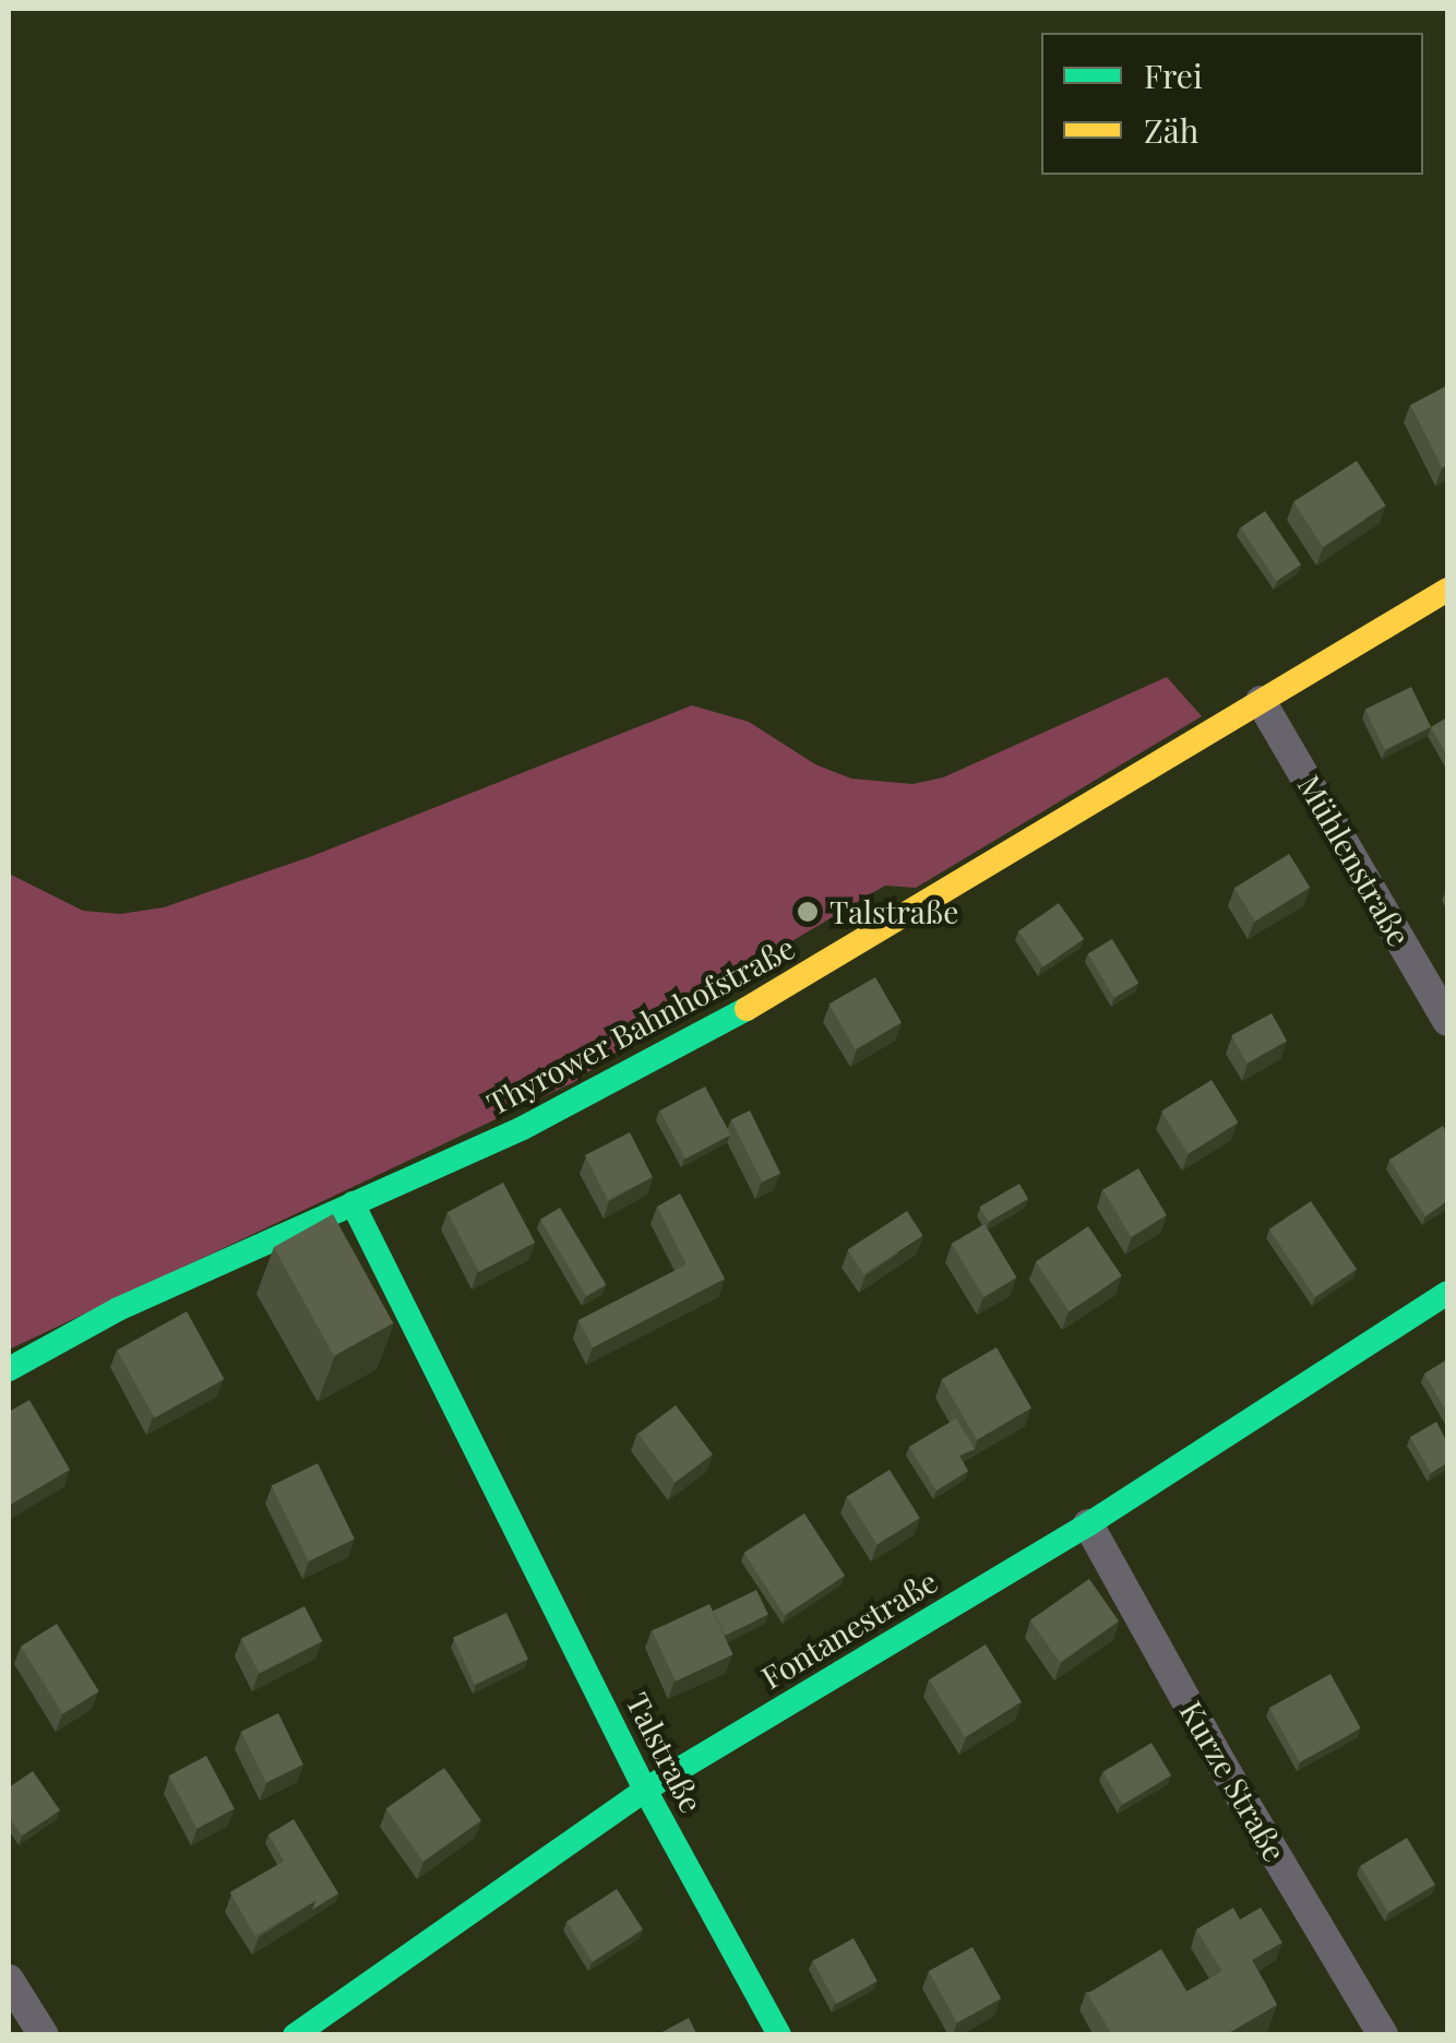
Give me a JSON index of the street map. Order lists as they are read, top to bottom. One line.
{"streets":{"street":["Mühlenstraße","Thyrower Bahnhofstraße","Fontanestraße","Talstraße","Kurze Straße"]},"crossings":[["Mühlenstraße","Thyrower Bahnhofstraße"],["Thyrower Bahnhofstraße","Talstraße"],["Fontanestraße","Talstraße"],["Fontanestraße","Kurze Straße"]],"places":["Talstraße"],"legend":["Frei","Zäh"]}
